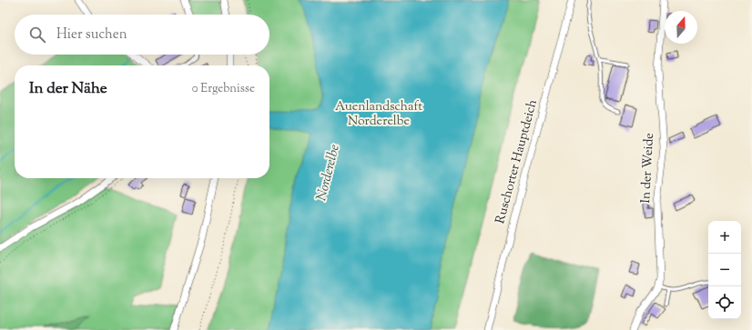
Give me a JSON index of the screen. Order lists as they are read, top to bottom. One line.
{"streets":{"street":["Ruschorter Hauptdeich","In der Weide"]},"water":["Norderelbe"],"parks":["Auenlandschaft Norderelbe"],"north":"top","page":{"search":"Hier suchen","heading":["In der Nähe","0 Ergebnisse"],"map_buttons":["+","−"]}}
